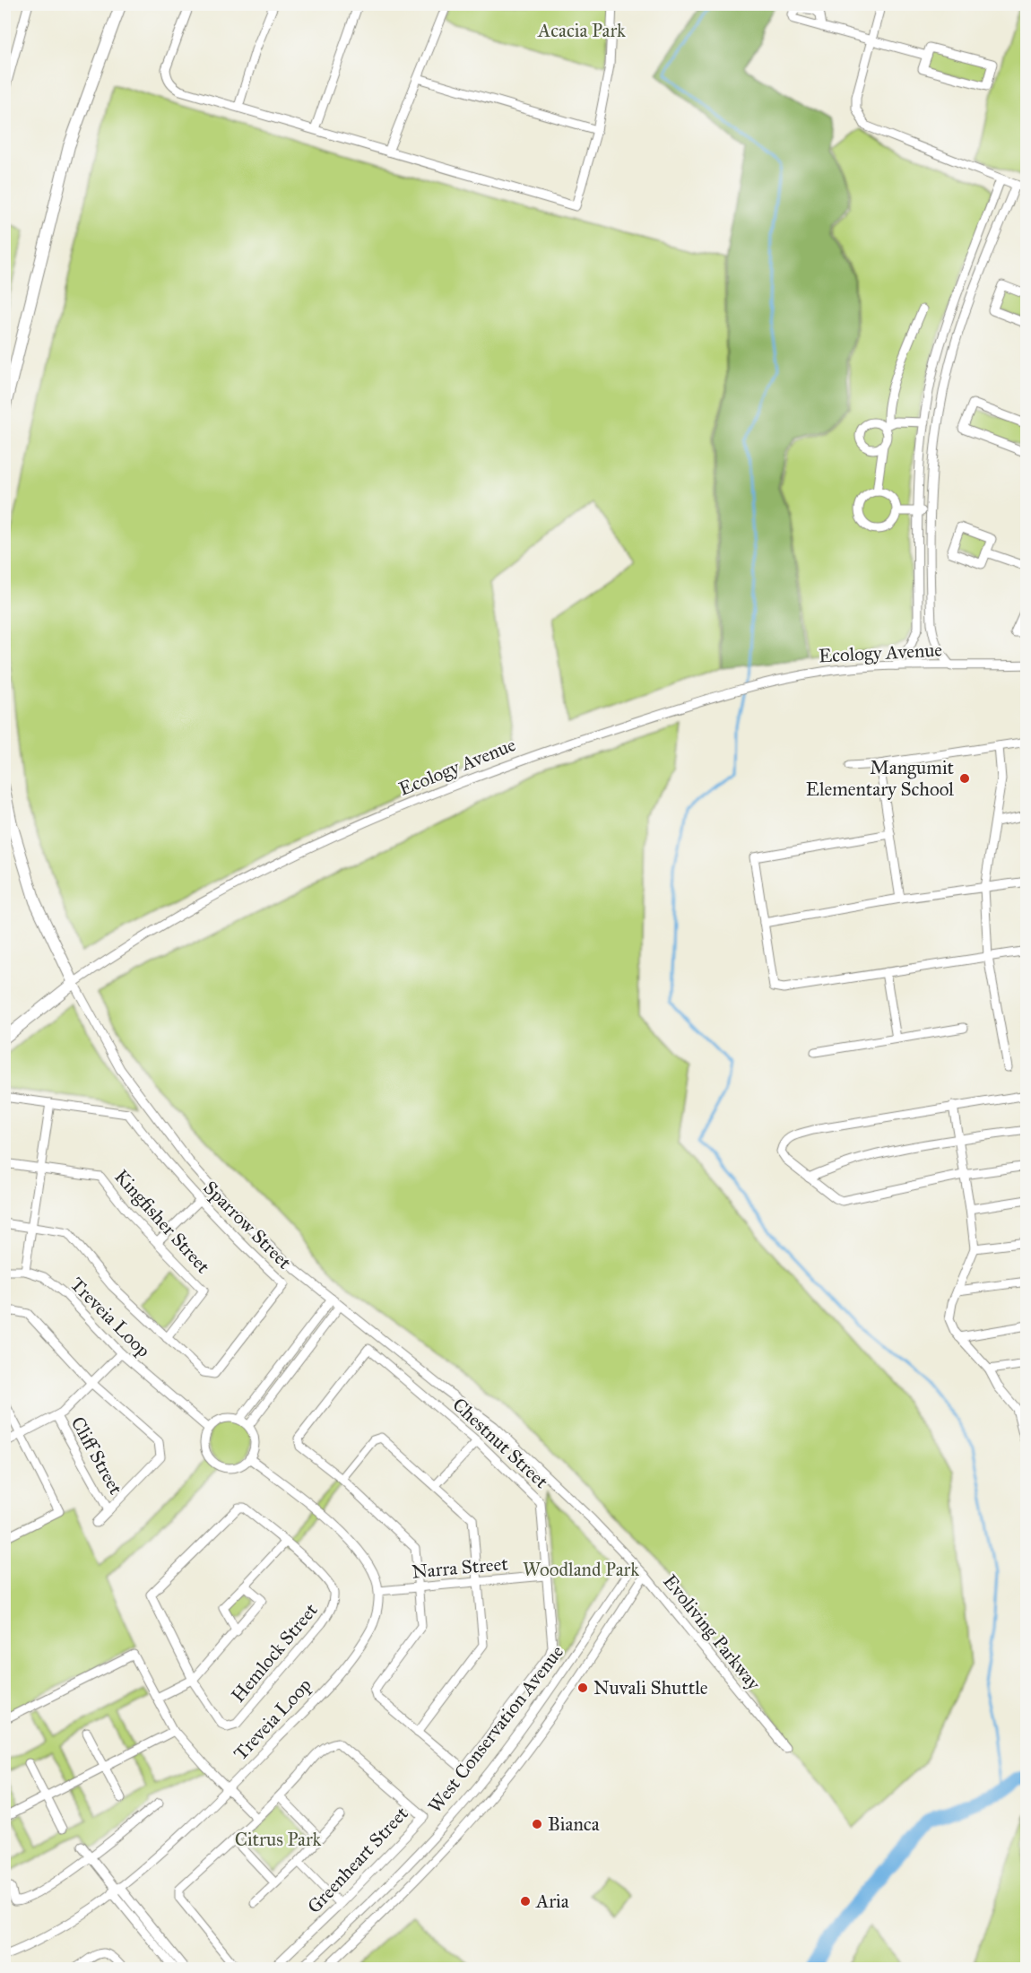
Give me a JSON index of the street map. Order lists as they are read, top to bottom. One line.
{"streets":{"street":["Ecology Avenue","Kingfisher Street","Sparrow Street","Treveia Loop","Chestnut Street","Cliff Street","Narra Street","Evoliving Parkway","Hemlock Street","West Conservation Avenue","Greenheart Street"]},"crossings":[["Ecology Avenue","Evoliving Parkway"],["Kingfisher Street","Sparrow Street"],["Treveia Loop","Narra Street"],["Chestnut Street","Narra Street"],["Evoliving Parkway","West Conservation Avenue"]],"parks":["Acacia Park","Woodland Park","Citrus Park"],"places":["Mangumit Elementary School","Nuvali Shuttle","Bianca","Aria"]}
